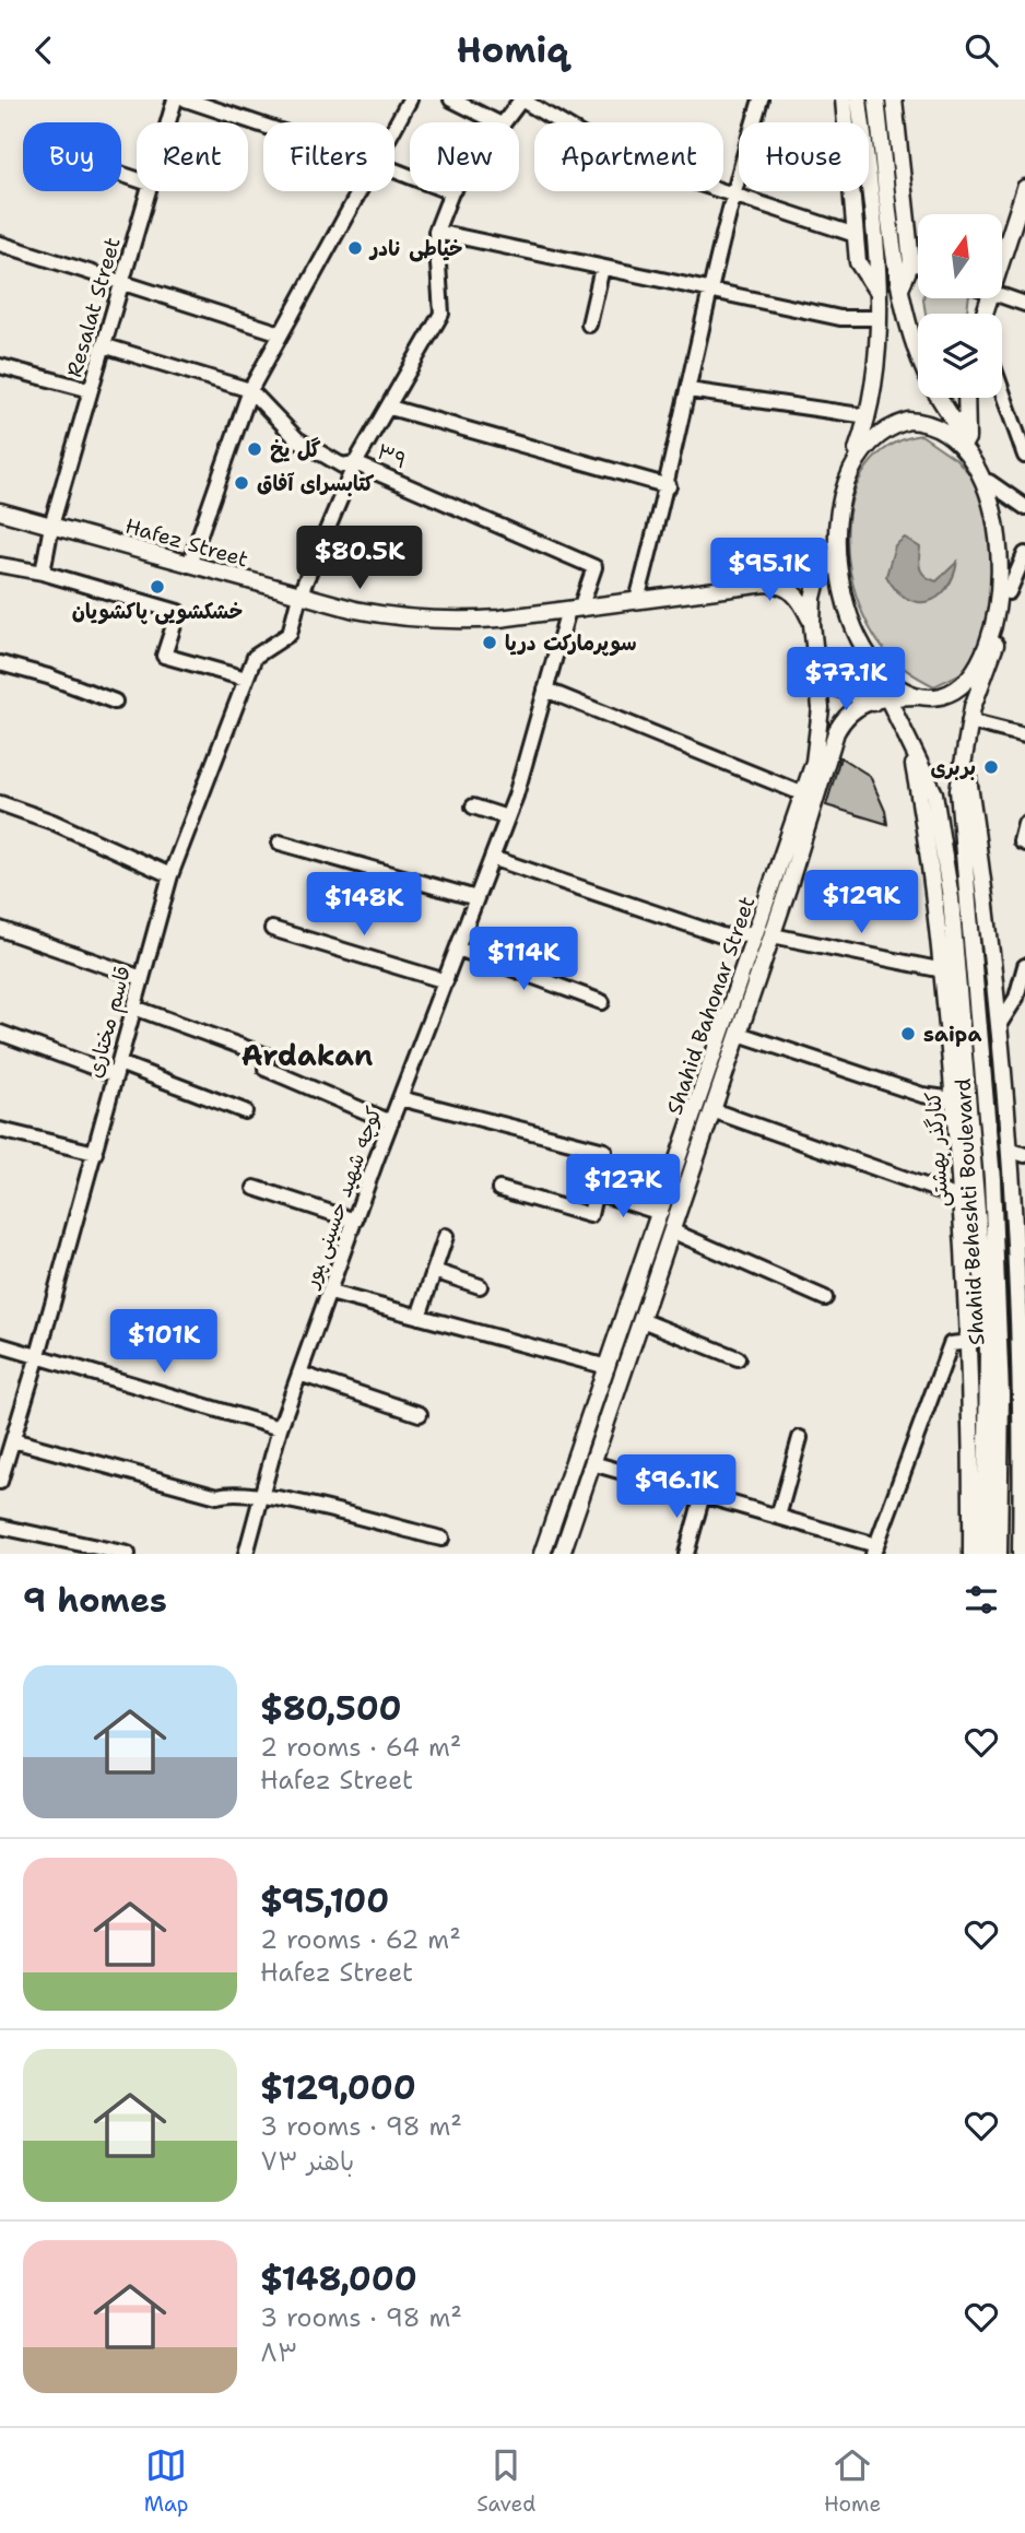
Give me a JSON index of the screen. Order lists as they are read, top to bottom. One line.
{"streets":{"main road":["Hafez Street","Shahid Bahonar Street","کنارگذر بهشتی","Shahid Beheshti Boulevard"],"street":["Resalat Street","۳۹","قاسم مختاری","کوچه شهید حسینی ‍پور"]},"crossings":[["Resalat Street","۳۹"],["Resalat Street","Hafez Street"],["۳۹","Hafez Street"],["۳۹","قاسم مختاری"],["۳۹","کوچه شهید حسینی ‍پور"],["Hafez Street","Shahid Bahonar Street"],["Hafez Street","قاسم مختاری"],["Hafez Street","کوچه شهید حسینی ‍پور"],["Hafez Street","Shahid Beheshti Boulevard"],["Shahid Bahonar Street","Shahid Beheshti Boulevard"],["کنارگذر بهشتی","Shahid Beheshti Boulevard"]],"districts":["Ardakan"],"places":["خیاطی نادر","گل یخ","کتابسرای آفاق","خشکشویی پاکشویان","سوپرمارکت دریا","بربری","saipa"],"north":"top","page":{"header":"Homiq","chip":["Buy","Rent","Filters","New","Apartment","House"],"price":["$80.5K","$95.1K","$77.1K","$129K","$148K","$114K","$127K","$101K","$96.1K"],"heading":"9 homes","list":[{"name":"$80,500","note":"2 rooms · 64 m² · Hafez Street"},{"name":"$95,100","note":"2 rooms · 62 m² · Hafez Street"},{"name":"$129,000","note":"3 rooms · 98 m² · باهنر ۷۳"},{"name":"$148,000","note":"3 rooms · 98 m² · ۸۳"}],"tabs":["Map","Saved","Home"]}}
